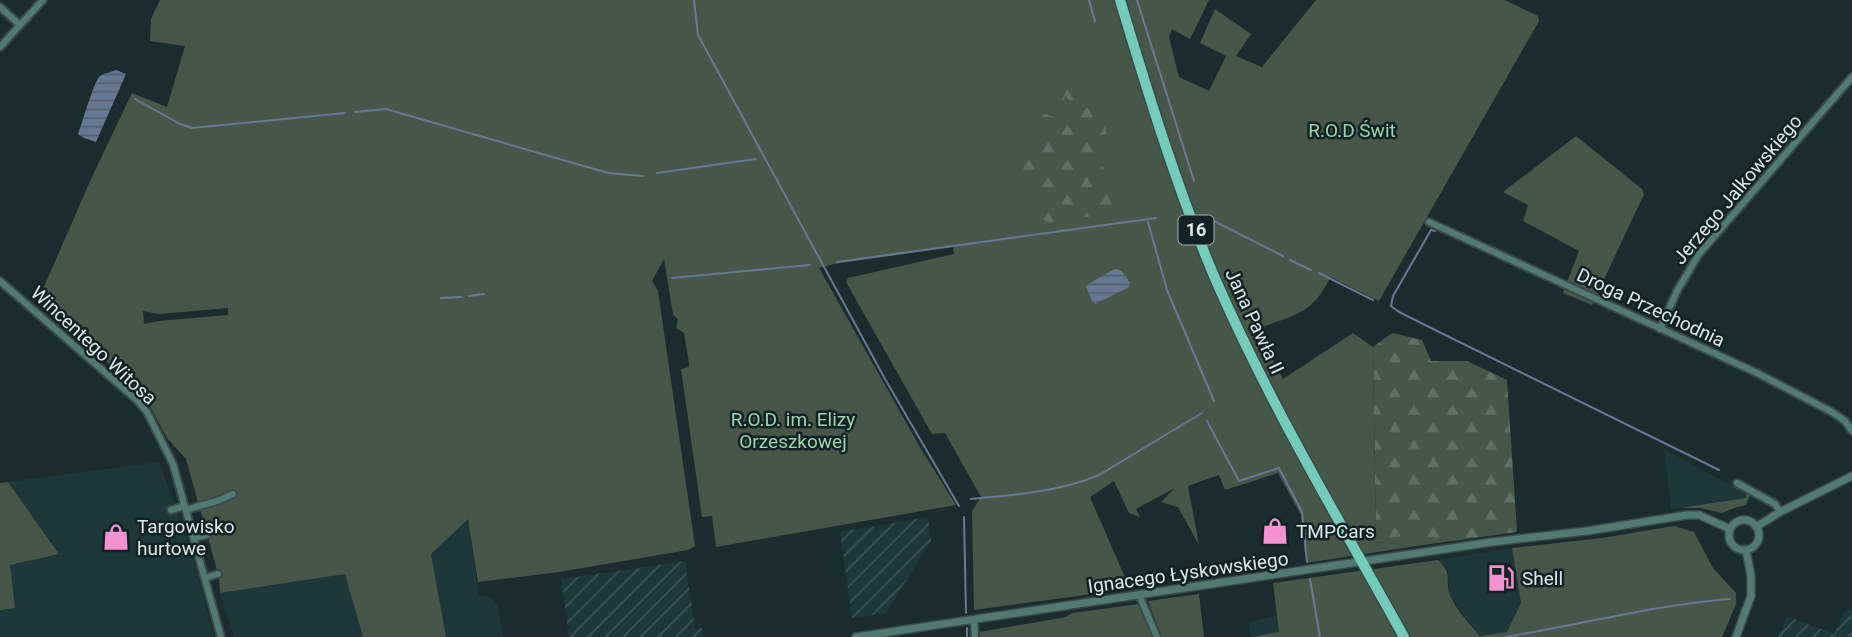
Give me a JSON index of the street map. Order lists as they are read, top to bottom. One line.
{"streets":{"main road":["16","Jana Pawła II"],"street":["Jerzego Jalkowskiego","Droga Przechodnia","Wincentego Witosa","Ignacego Łyskowskiego"]},"crossings":[["Jerzego Jalkowskiego","Droga Przechodnia"],["Jana Pawła II","Ignacego Łyskowskiego"]],"parks":["R.O.D Świt","R.O.D. im. Elizy Orzeszkowej"],"places":{"shop":["TMPCars","Targowisko hurtowe"],"fuel station":["Shell"]}}
